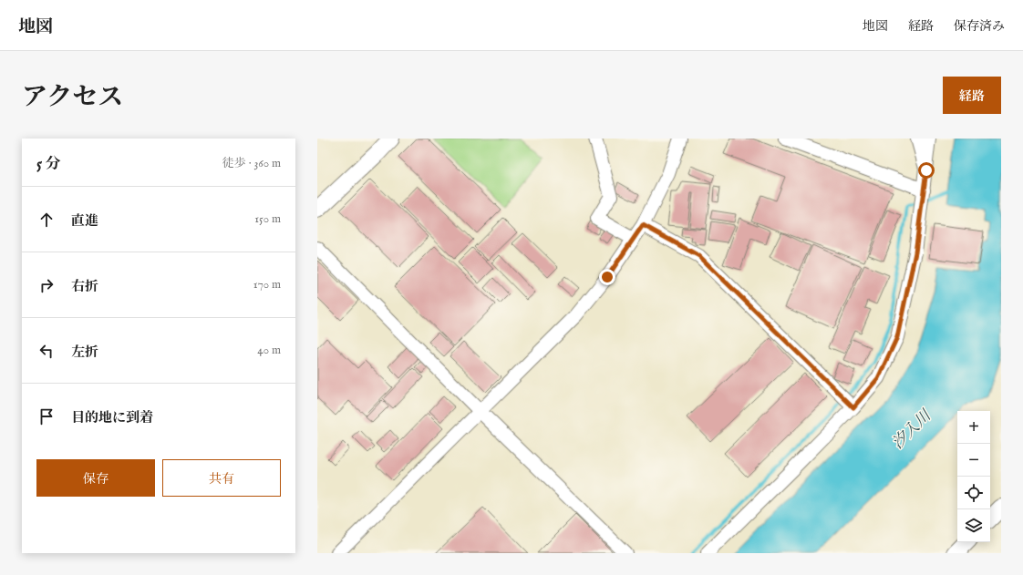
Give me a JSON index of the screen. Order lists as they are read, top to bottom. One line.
{"water":["汐入川"],"page":{"header":"地図","nav":["地図","経路","保存済み"],"title":"アクセス","buttons":["経路",["保存","共有"]],"heading":["5 分","徒歩 · 360 m"],"list":[["直進","150 m"],["右折","170 m"],["左折","40 m"],"目的地に到着"],"map_buttons":["+","−"]}}
